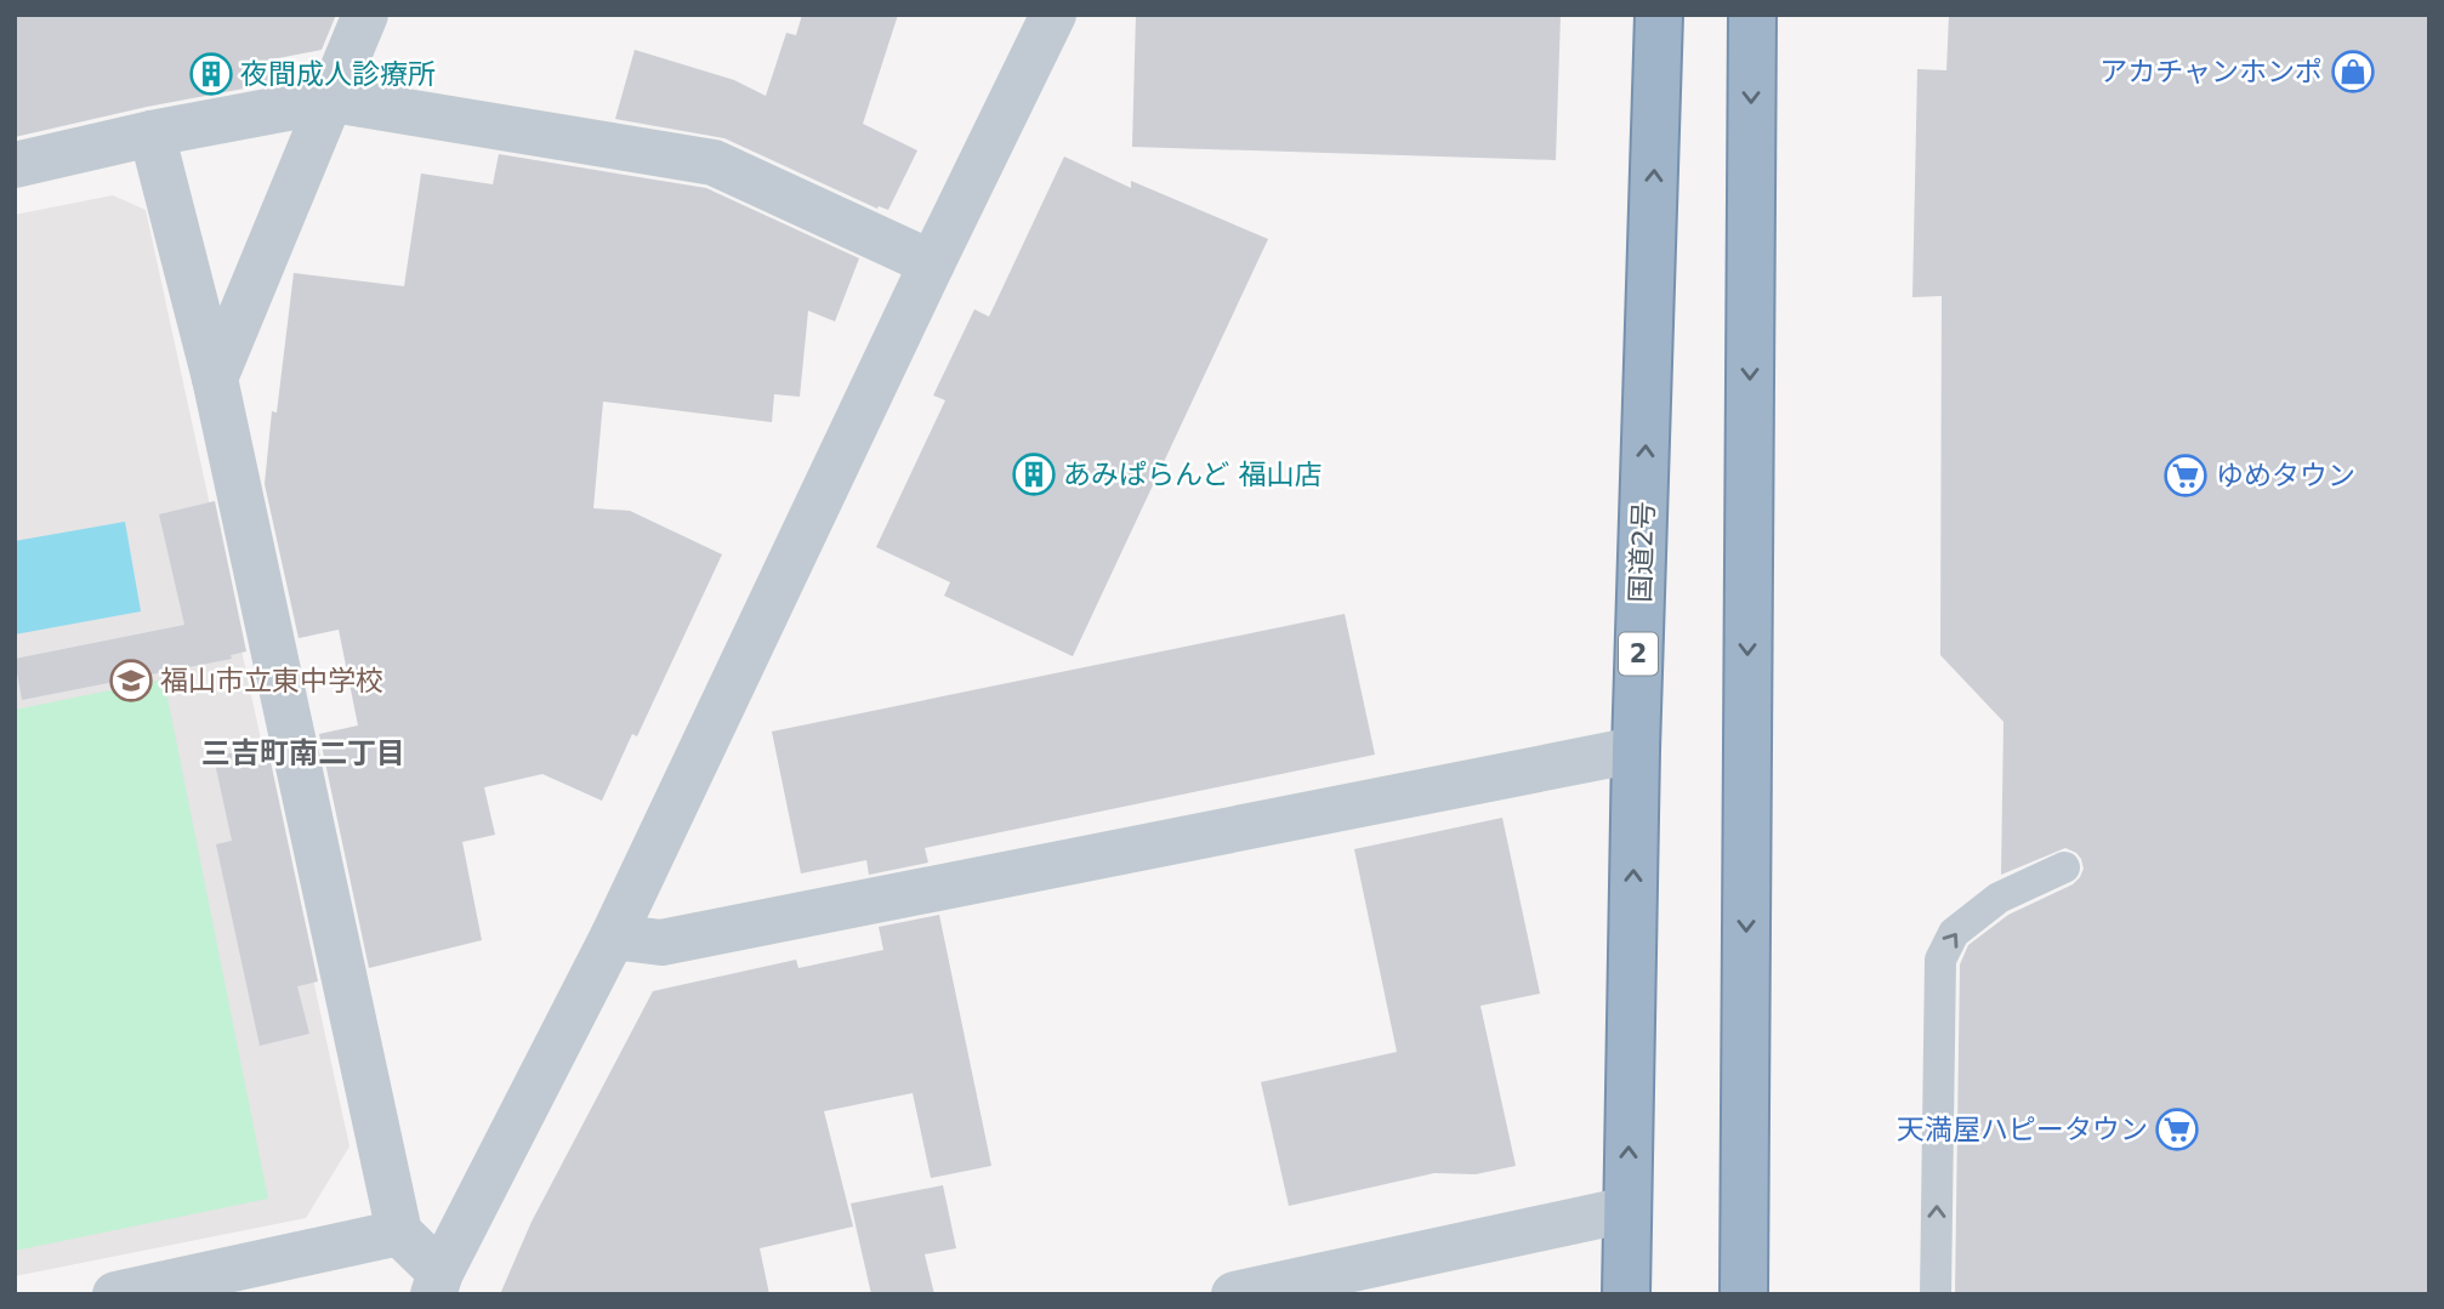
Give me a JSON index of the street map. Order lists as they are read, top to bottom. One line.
{"streets":{"highway":["国道2号","2"]},"districts":["三吉町南二丁目"],"places":{"shop":["アカチャンホンポ"],"building":["夜間成人診療所","あみぱらんど 福山店"],"supermarket":["ゆめタウン","天満屋ハピータウン"],"school or university":["福山市立東中学校"]}}
